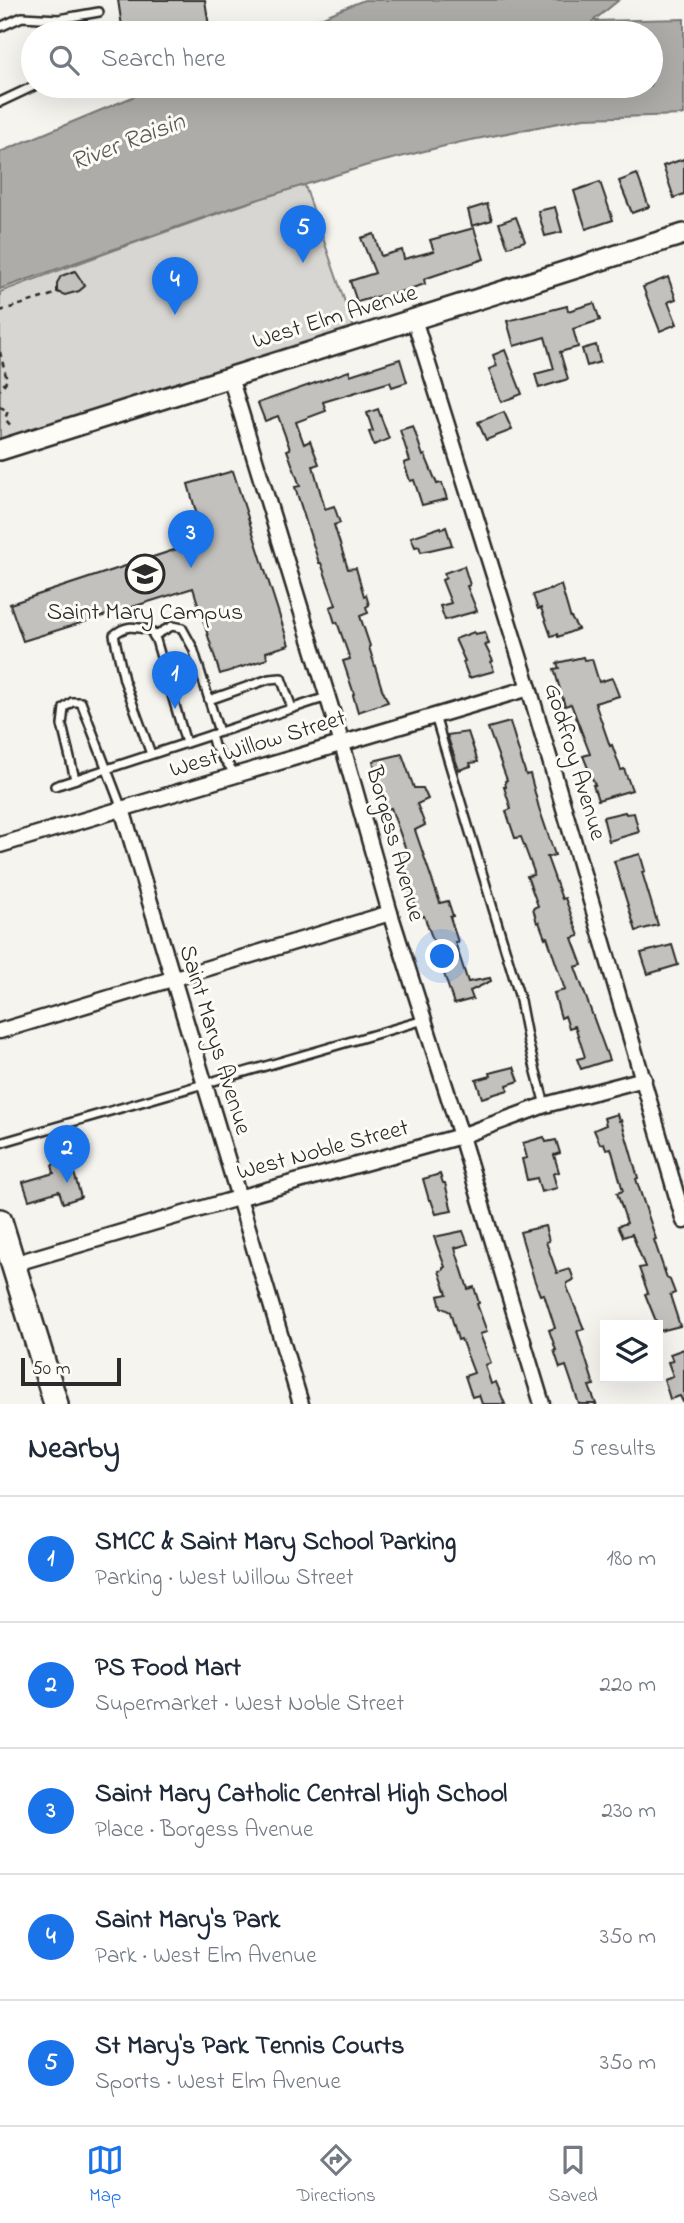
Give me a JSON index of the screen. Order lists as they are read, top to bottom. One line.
{"streets":{"street":["West Elm Avenue","West Willow Street","Godfroy Avenue","Borgess Avenue","Saint Marys Avenue","West Noble Street"]},"crossings":[["West Elm Avenue","Godfroy Avenue"],["West Elm Avenue","Borgess Avenue"],["West Willow Street","Godfroy Avenue"],["West Willow Street","Borgess Avenue"],["West Willow Street","Saint Marys Avenue"],["Godfroy Avenue","West Noble Street"],["Borgess Avenue","West Noble Street"],["Saint Marys Avenue","West Noble Street"]],"water":["River Raisin"],"places":{"school or university":["Saint Mary Campus"]},"scale_bar":"50 m","page":{"search":"Search here","pins":["5","4","3","1","2"],"scale":"50 m","heading":["Nearby","5 results"],"list":[{"mark":"1","name":"SMCC & Saint Mary School Parking","note":"Parking · West Willow Street","value":"180 m"},{"mark":"2","name":"PS Food Mart","note":"Supermarket · West Noble Street","value":"220 m"},{"mark":"3","name":"Saint Mary Catholic Central High School","note":"Place · Borgess Avenue","value":"230 m"},{"mark":"4","name":"Saint Mary's Park","note":"Park · West Elm Avenue","value":"350 m"},{"mark":"5","name":"St Mary's Park Tennis Courts","note":"Sports · West Elm Avenue","value":"350 m"}],"nav":["Map","Directions","Saved"]}}
